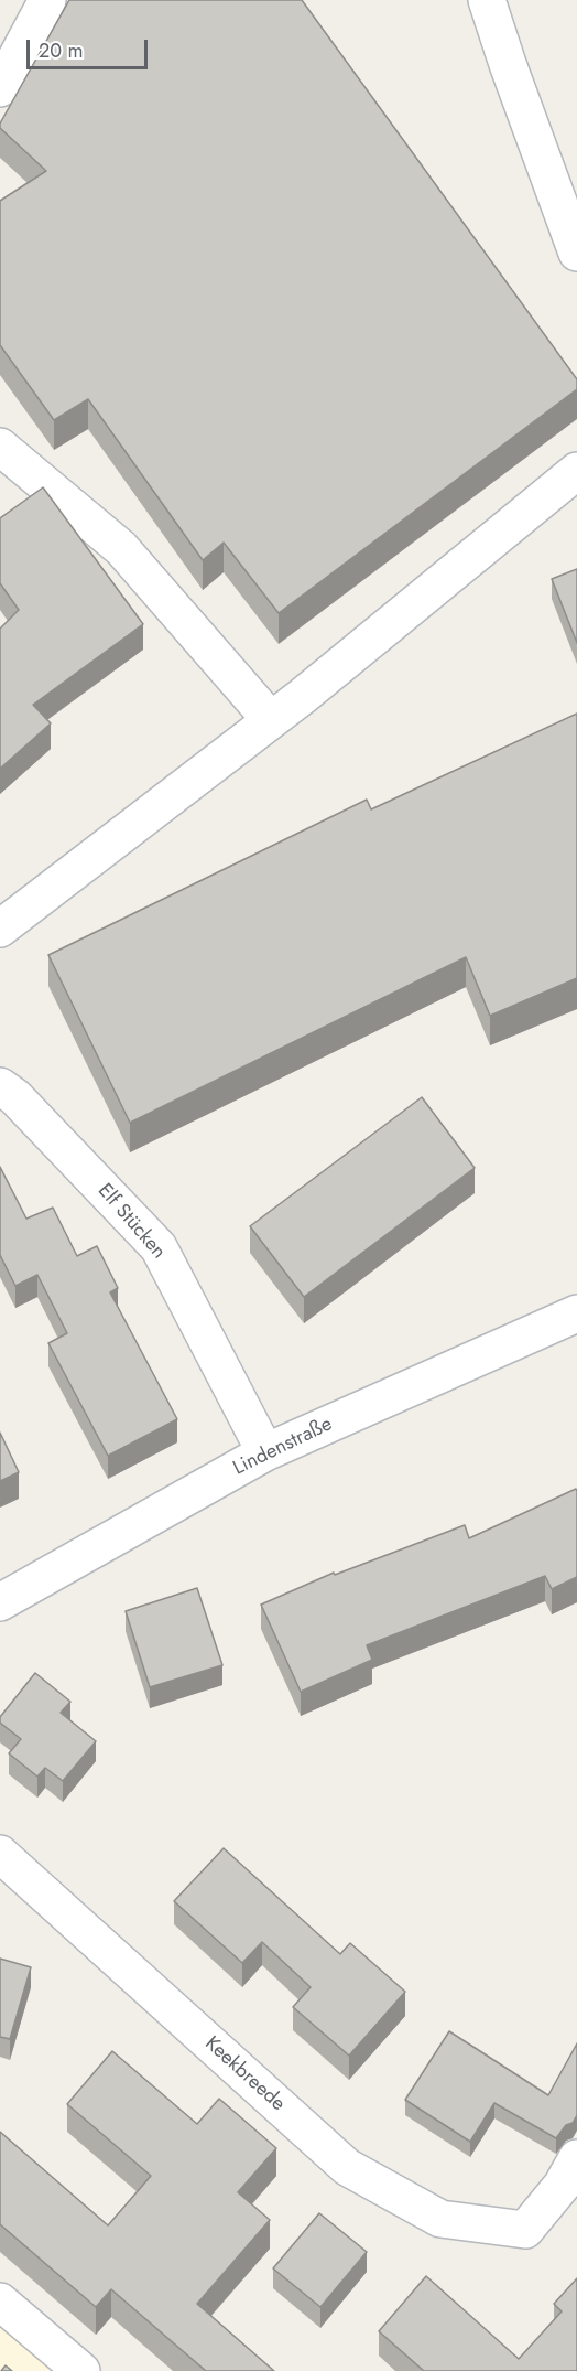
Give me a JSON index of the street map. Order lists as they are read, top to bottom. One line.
{"streets":{"street":["Elf Stücken","Lindenstraße","Keekbreede"]},"crossings":[["Elf Stücken","Lindenstraße"]],"scale_bar":"20 m"}
